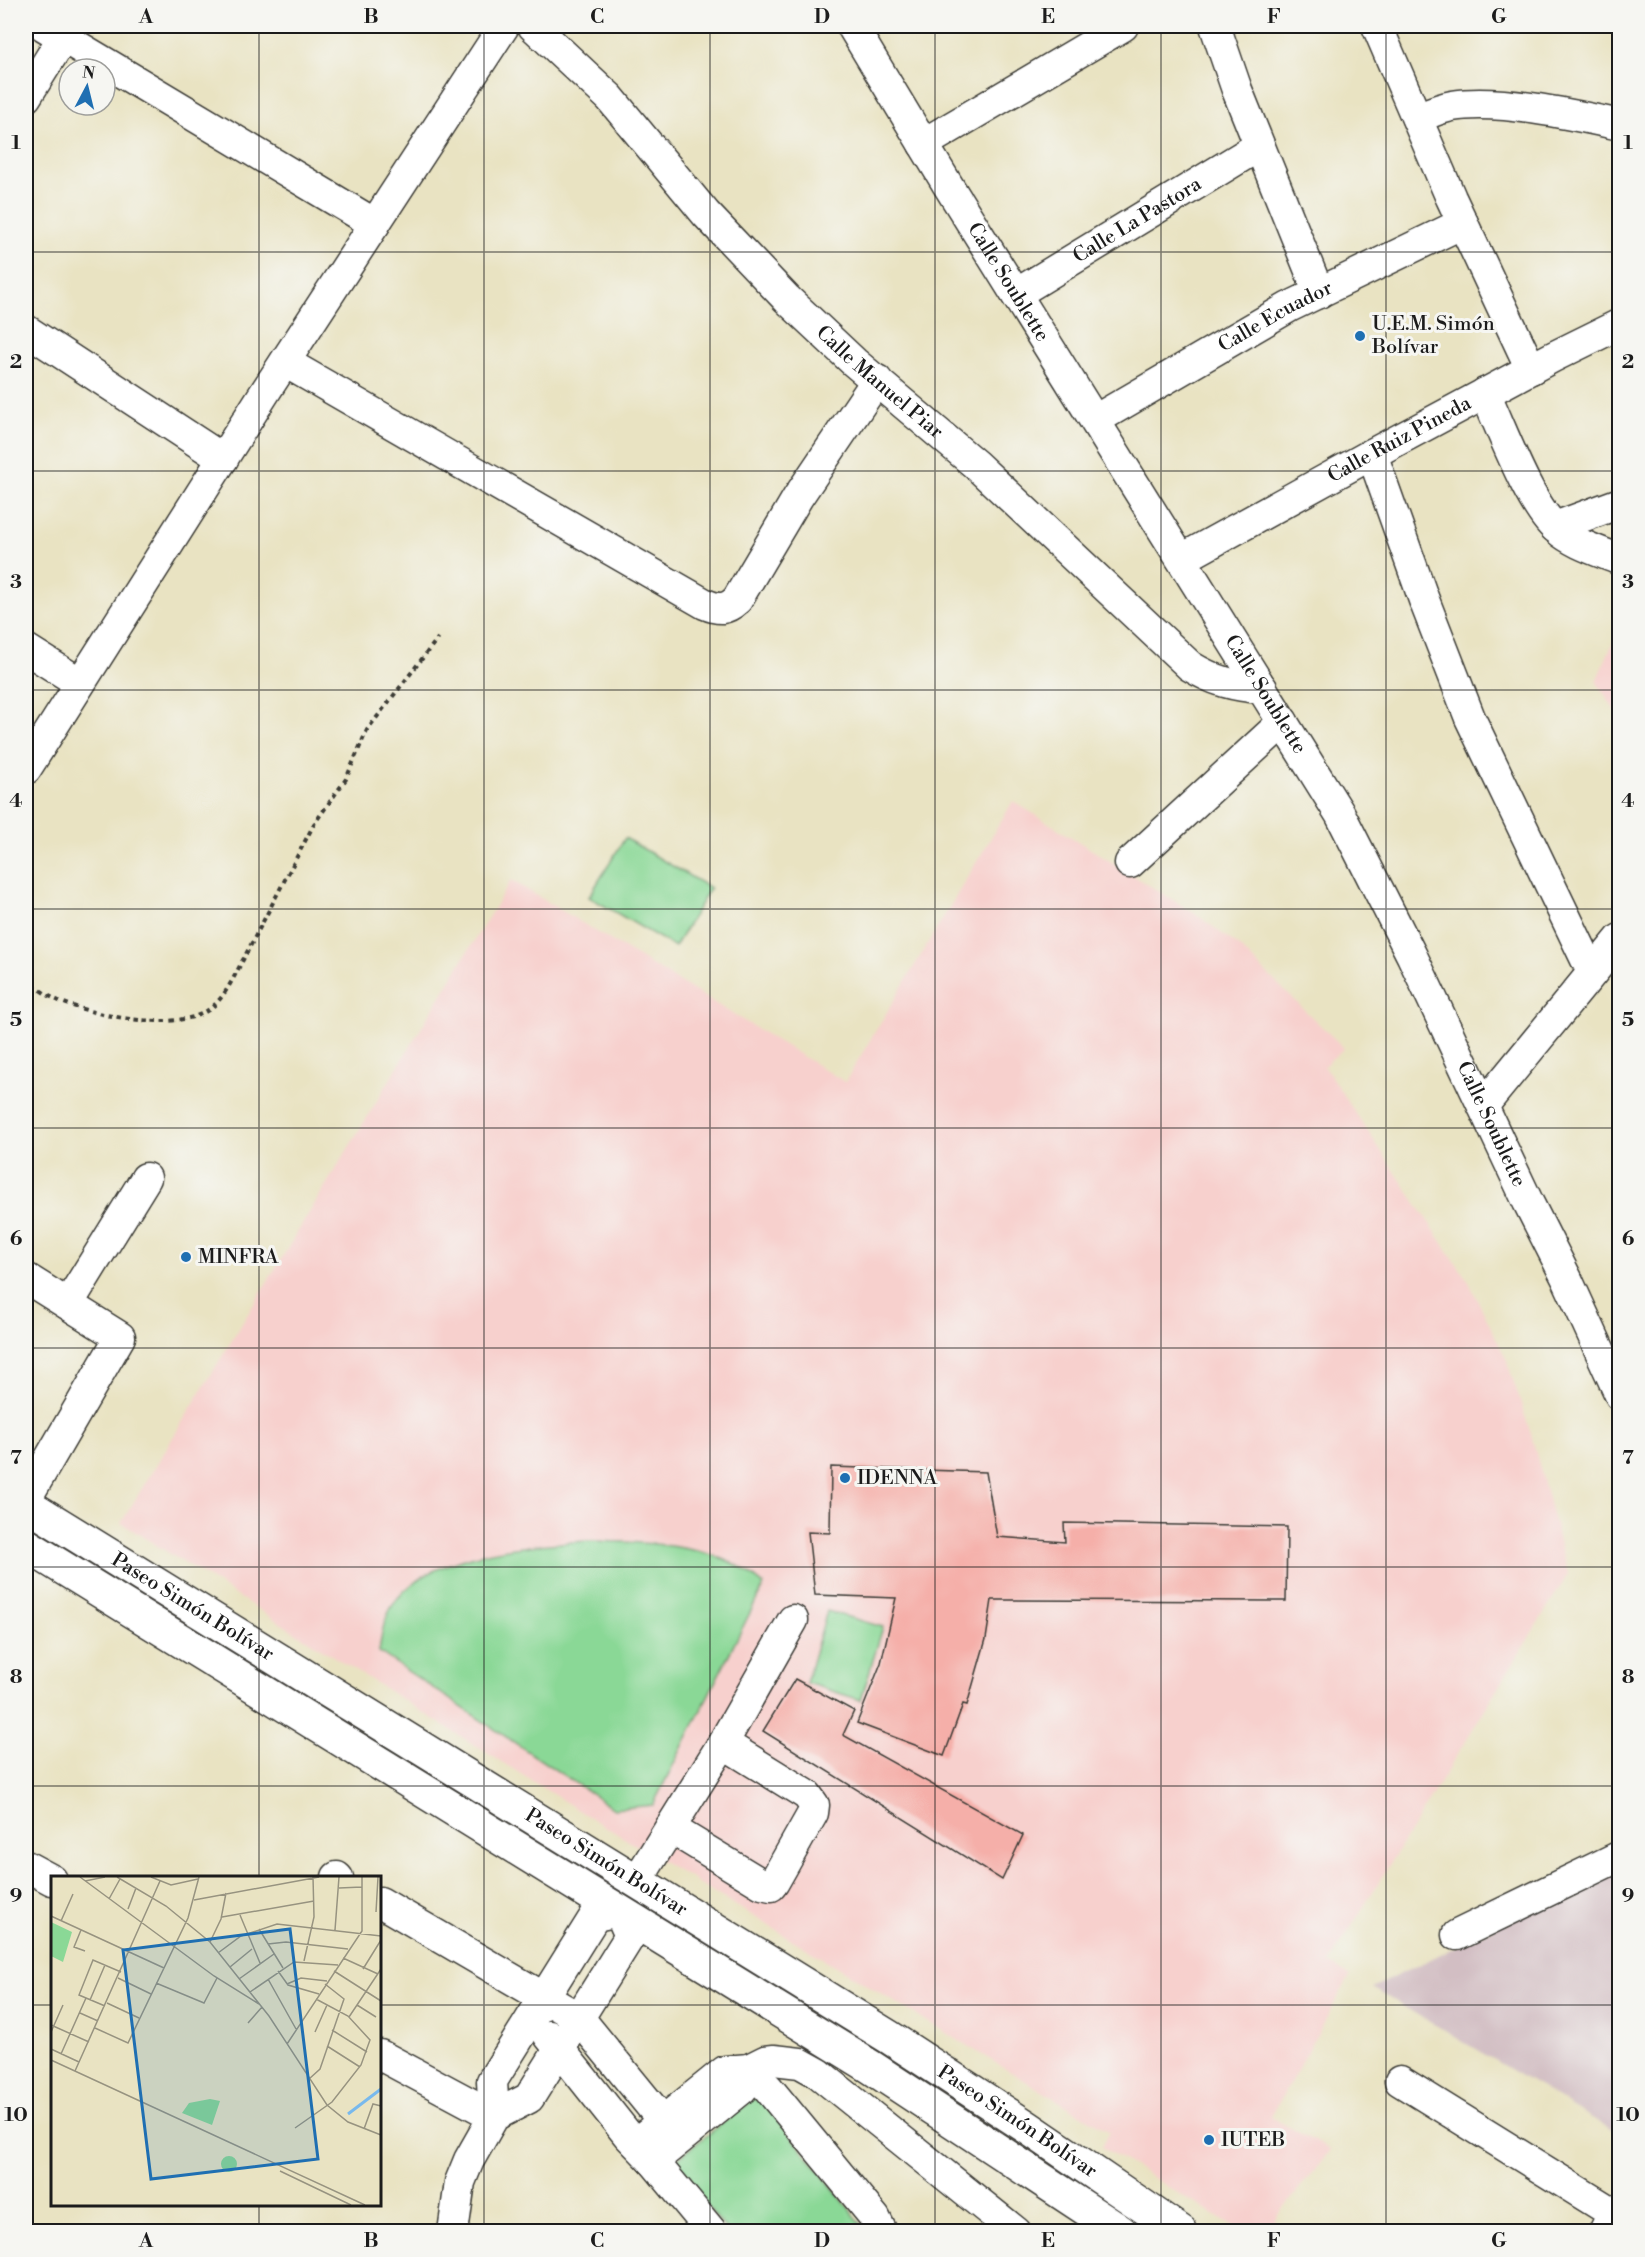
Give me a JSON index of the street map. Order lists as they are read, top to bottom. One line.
{"streets":{"main road":["Paseo Simón Bolívar"],"street":["Calle La Pastora","Calle Soublette","Calle Ecuador","Calle Manuel Piar","Calle Ruiz Pineda"]},"crossings":[["Calle La Pastora","Calle Soublette"],["Calle Soublette","Calle Ecuador"],["Calle Soublette","Calle Manuel Piar"],["Calle Soublette","Calle Ruiz Pineda"]],"places":["U.E.M. Simón Bolívar","MINFRA","IDENNA","IUTEB"],"north":"top","grid":{"columns":["A","B","C","D","E","F","G"],"rows":["1","2","3","4","5","6","7","8","9","10"]}}
